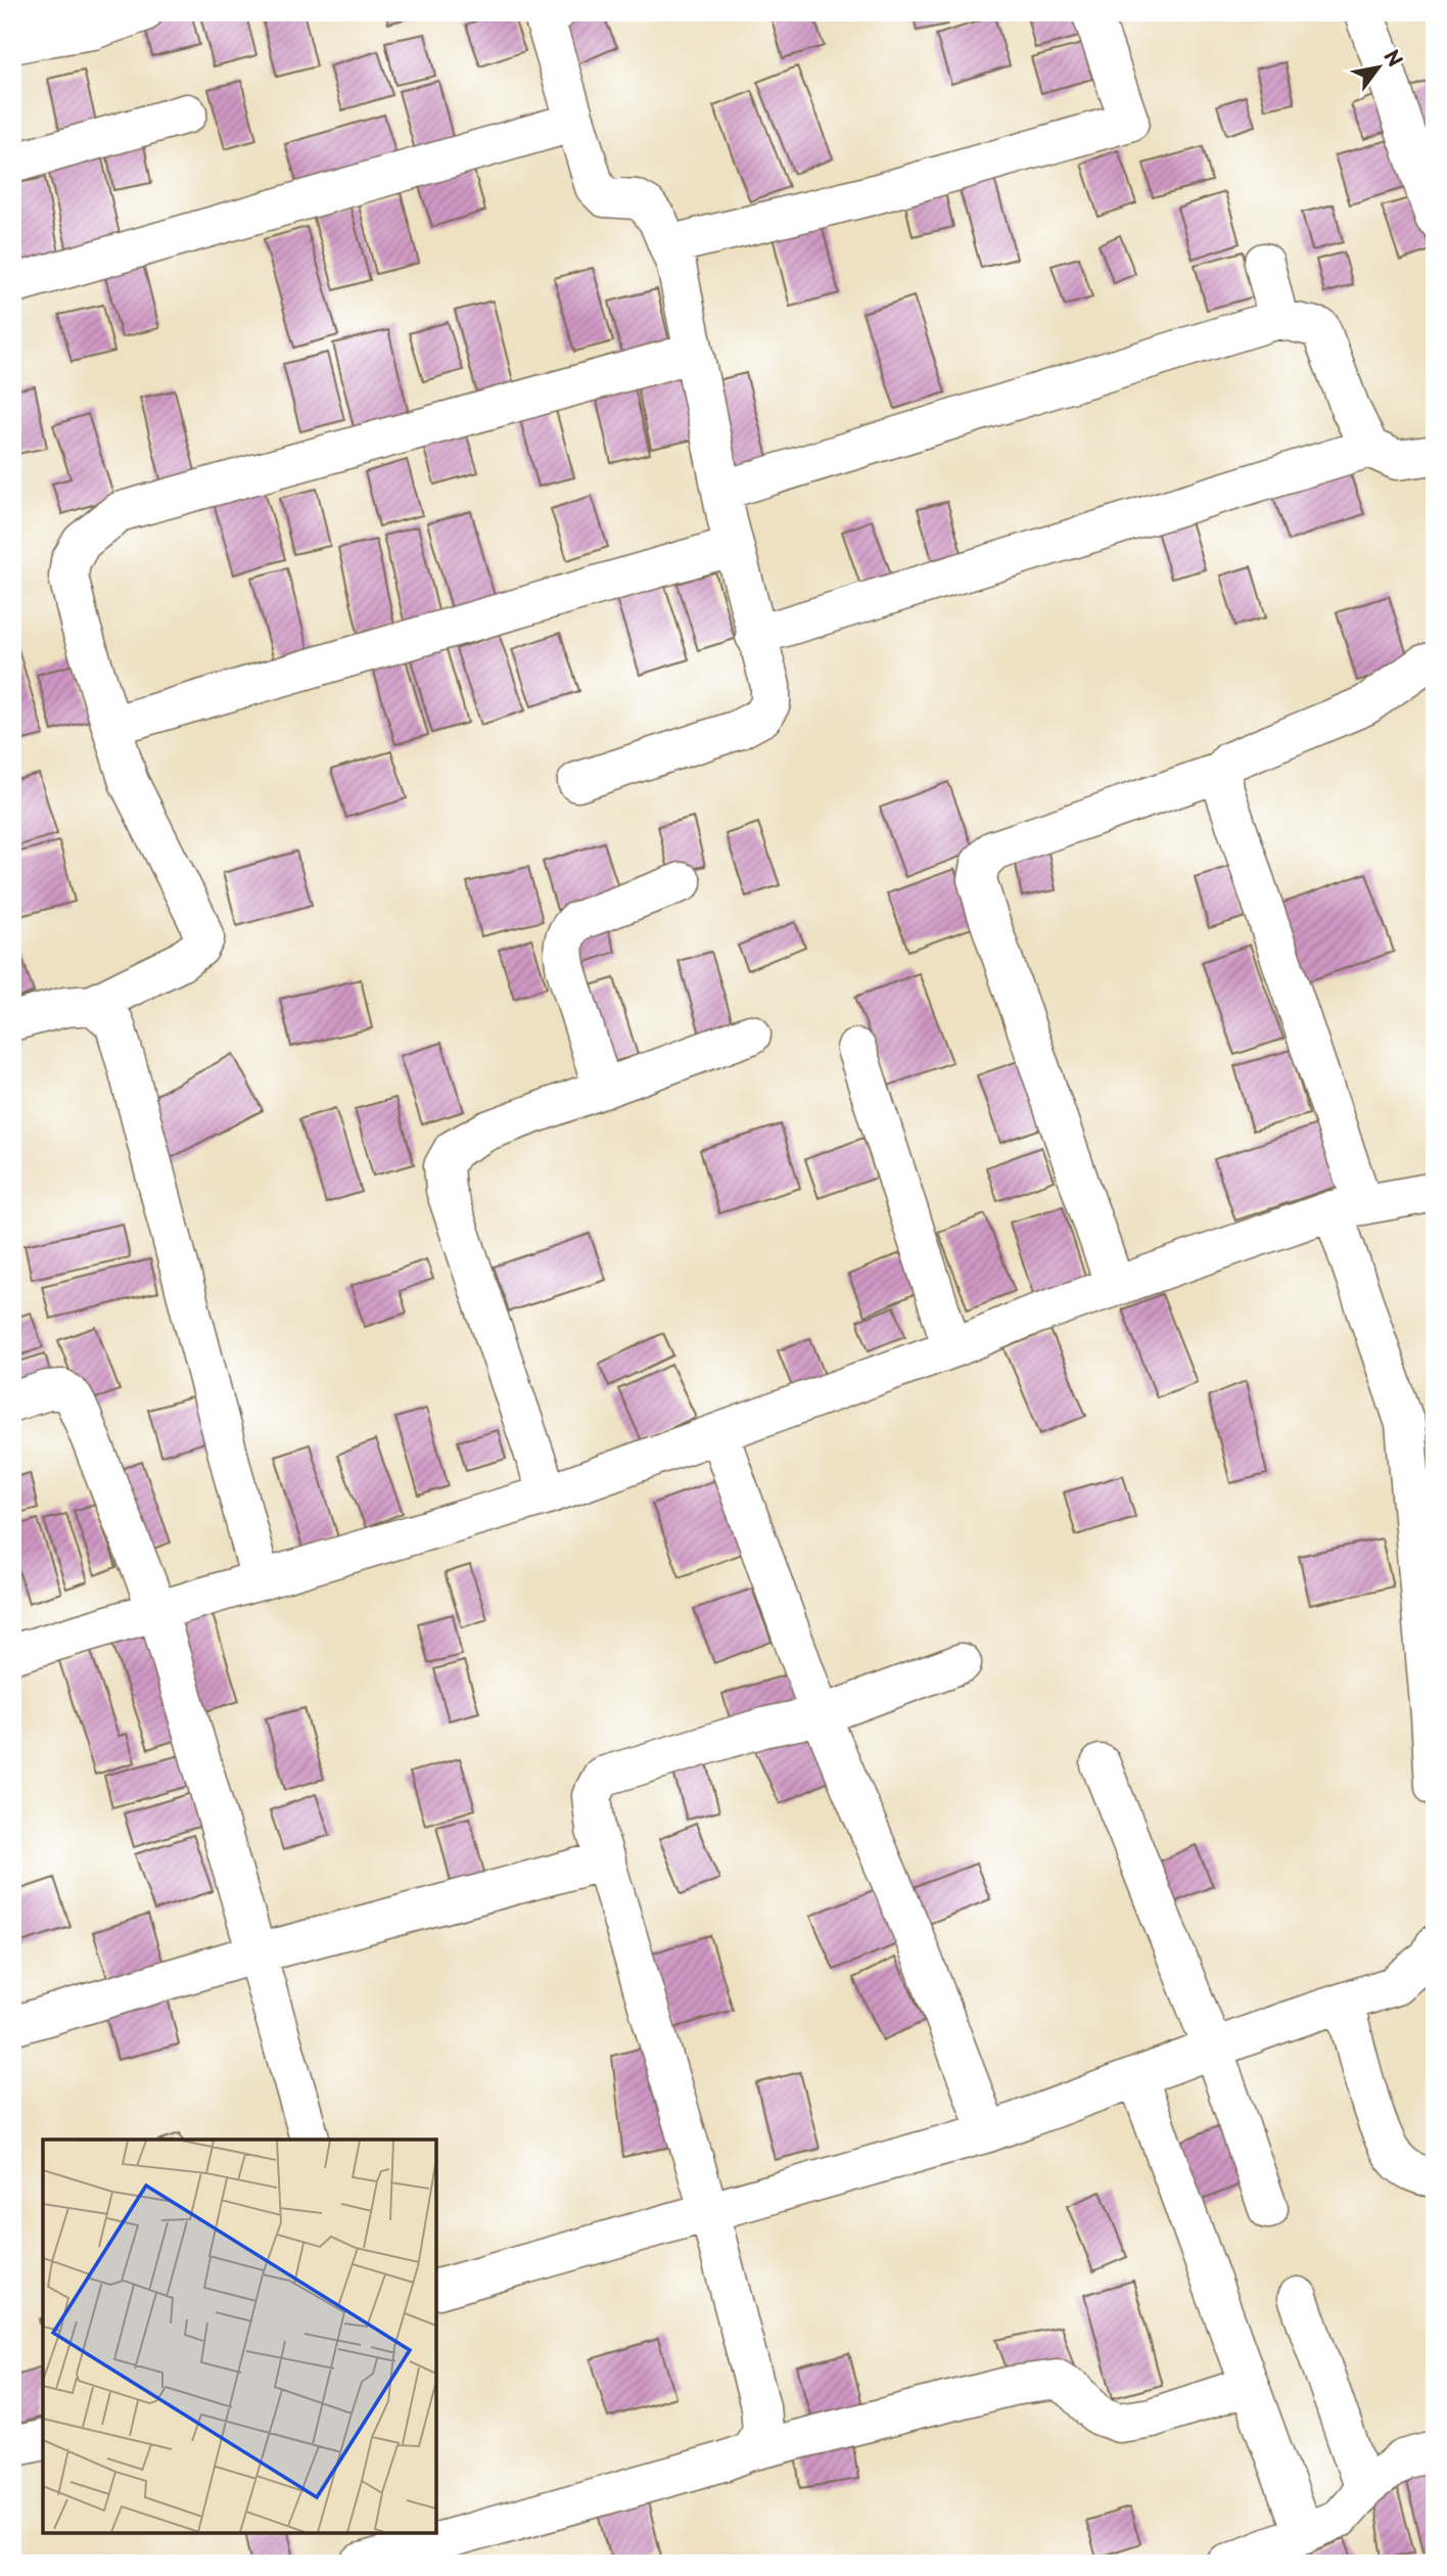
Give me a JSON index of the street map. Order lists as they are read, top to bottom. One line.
{"north":"top right"}
